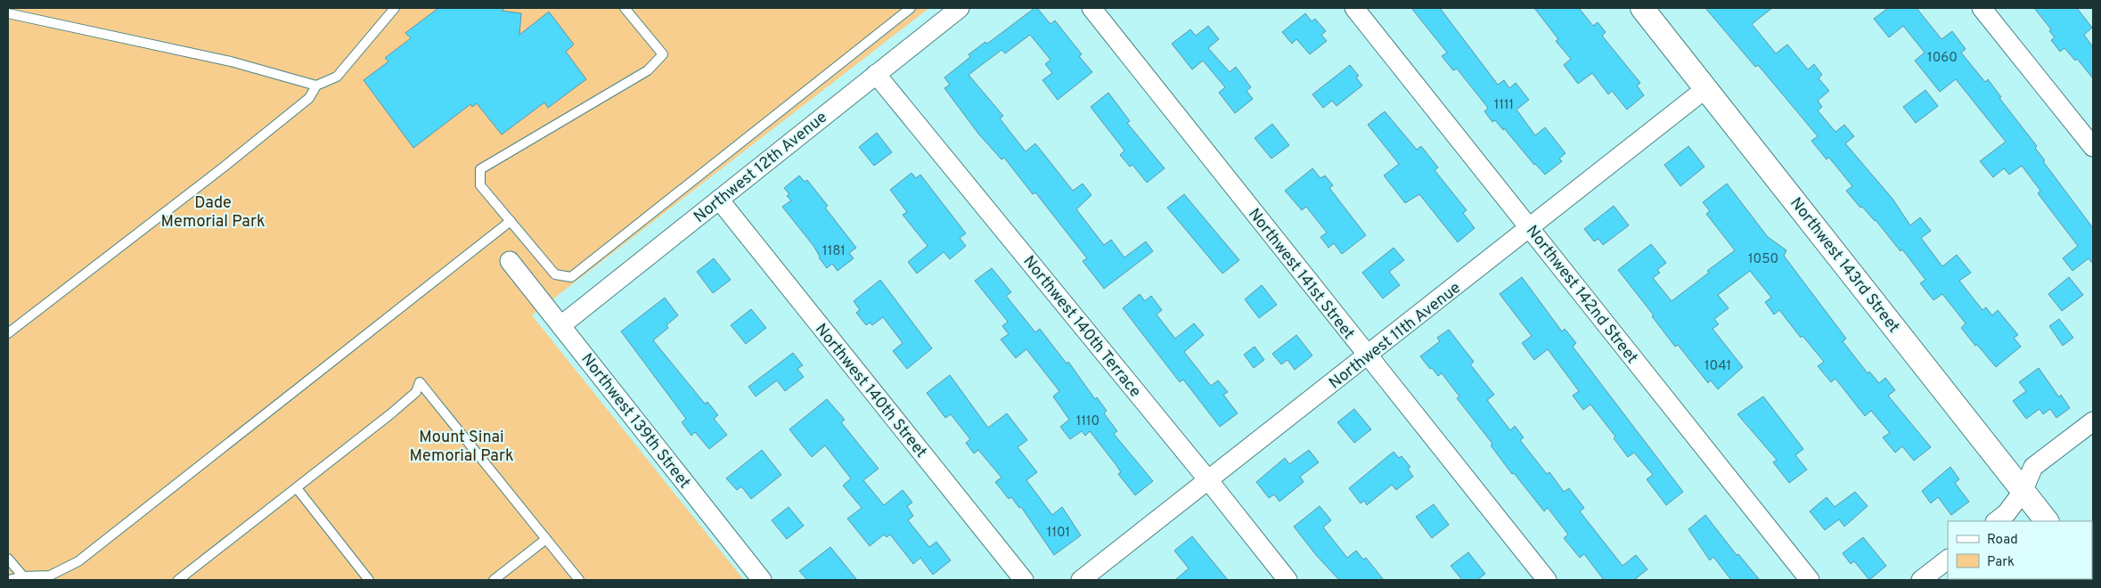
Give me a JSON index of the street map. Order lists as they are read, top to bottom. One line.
{"streets":{"street":["Northwest 12th Avenue","Northwest 143rd Street","Northwest 141st Street","Northwest 142nd Street","Northwest 140th Terrace","Northwest 11th Avenue","Northwest 140th Street","Northwest 139th Street"]},"crossings":[["Northwest 12th Avenue","Northwest 140th Terrace"],["Northwest 12th Avenue","Northwest 140th Street"],["Northwest 12th Avenue","Northwest 139th Street"],["Northwest 143rd Street","Northwest 11th Avenue"],["Northwest 141st Street","Northwest 11th Avenue"],["Northwest 142nd Street","Northwest 11th Avenue"],["Northwest 140th Terrace","Northwest 11th Avenue"]],"parks":["Dade Memorial Park","Mount Sinai Memorial Park"],"house_numbers":["1060","1111","1181","1050","1041","1110","1101"],"legend":["Road","Park"]}
